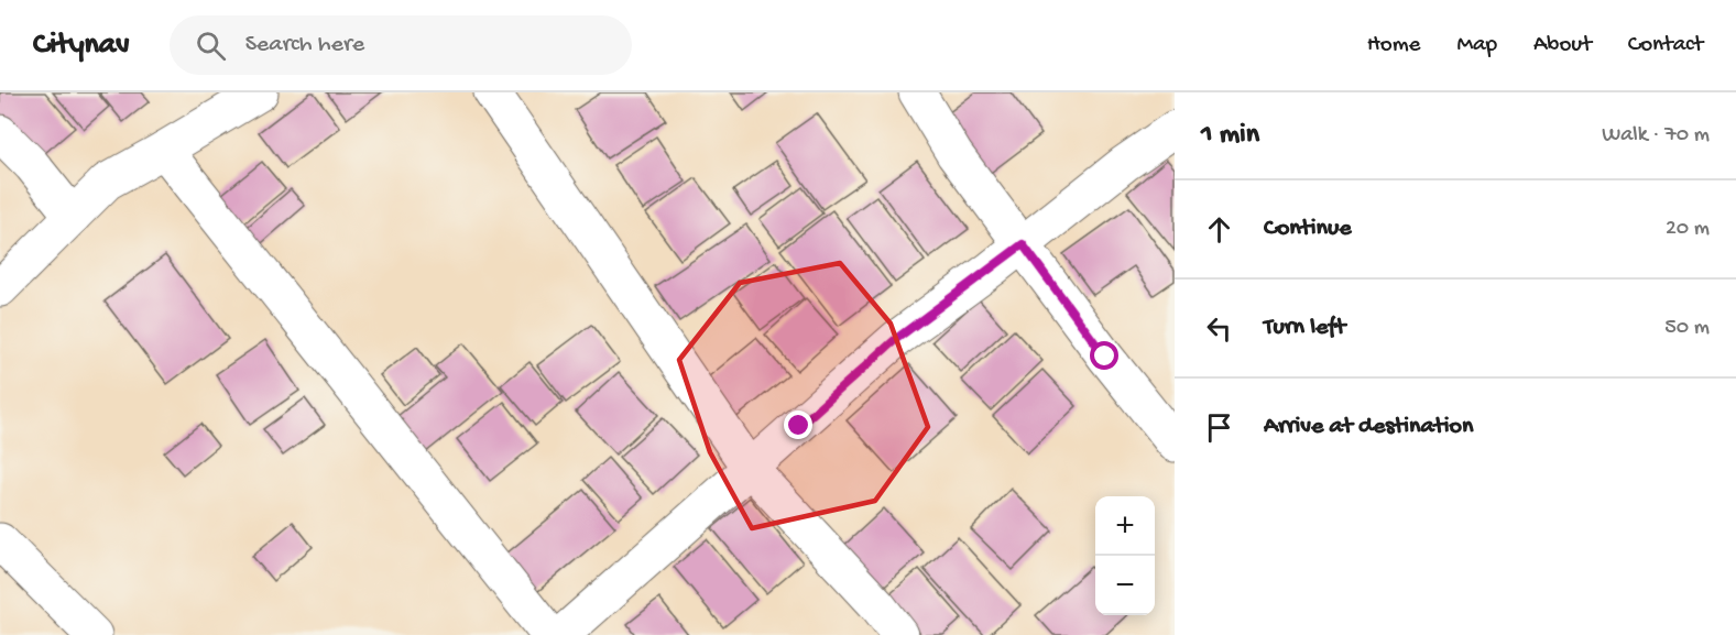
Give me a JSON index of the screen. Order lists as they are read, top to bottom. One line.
{"page":{"header":"Citynav","search":"Search here","nav":["Home","Map","About","Contact"],"heading":["1 min","Walk · 70 m"],"list":[["Continue","20 m"],["Turn left","50 m"],"Arrive at destination"],"map_buttons":["+","−"]}}
